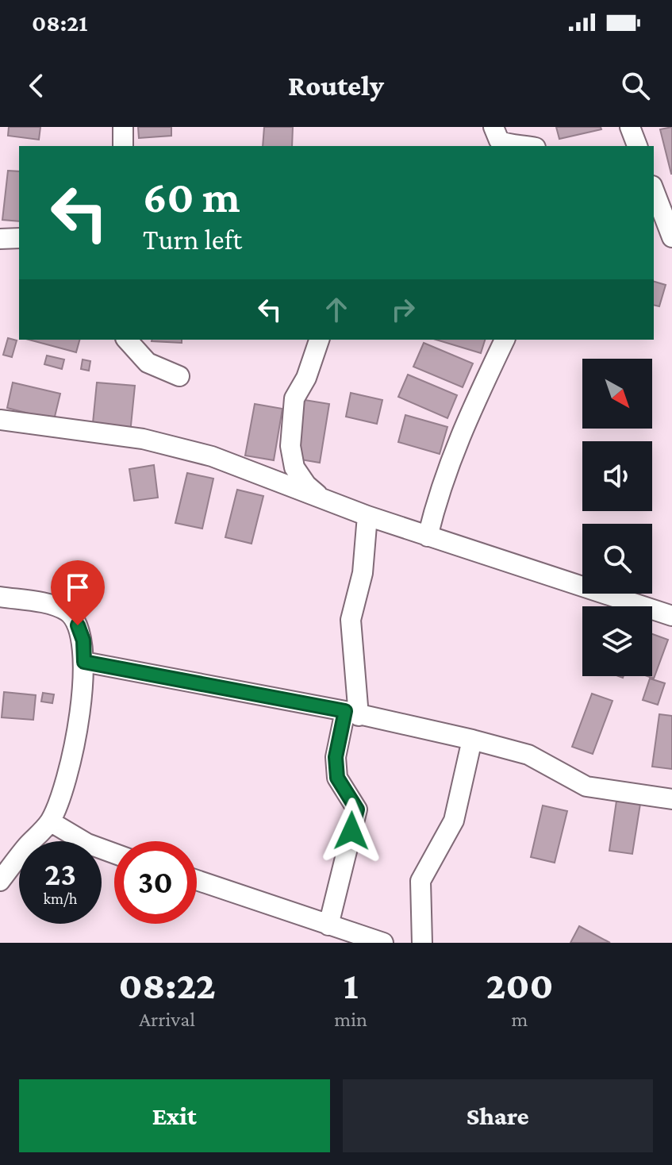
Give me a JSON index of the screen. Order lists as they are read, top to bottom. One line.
{"north":"bottom right","page":{"status":"08:21","header":"Routely","turn":["60 m","Turn left"],"speed":"23 km/h","limit":"30","eta":["08:22","Arrival","1","min","200","m"],"buttons":["Exit","Share"]}}
